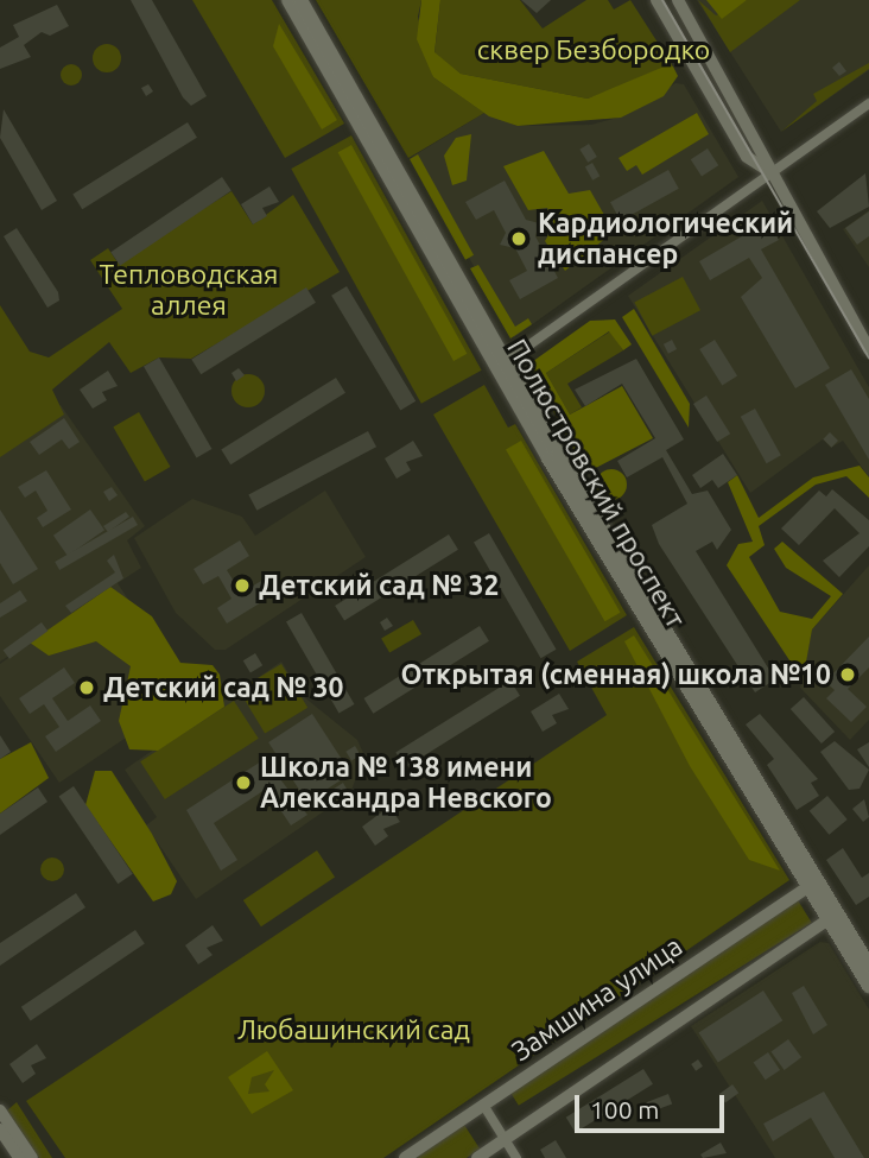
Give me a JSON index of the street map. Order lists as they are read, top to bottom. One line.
{"streets":{"main road":["Полюстровский проспект"],"street":["Замшина улица"]},"crossings":[["Полюстровский проспект","Замшина улица"]],"parks":["сквер Безбородко","Тепловодская аллея","Любашинский сад"],"places":["Кардиологический диспансер","Детский сад № 32","Открытая (сменная) школа №10","Детский сад № 30","Школа № 138 имени Александра Невского"],"scale_bar":"100 m"}
